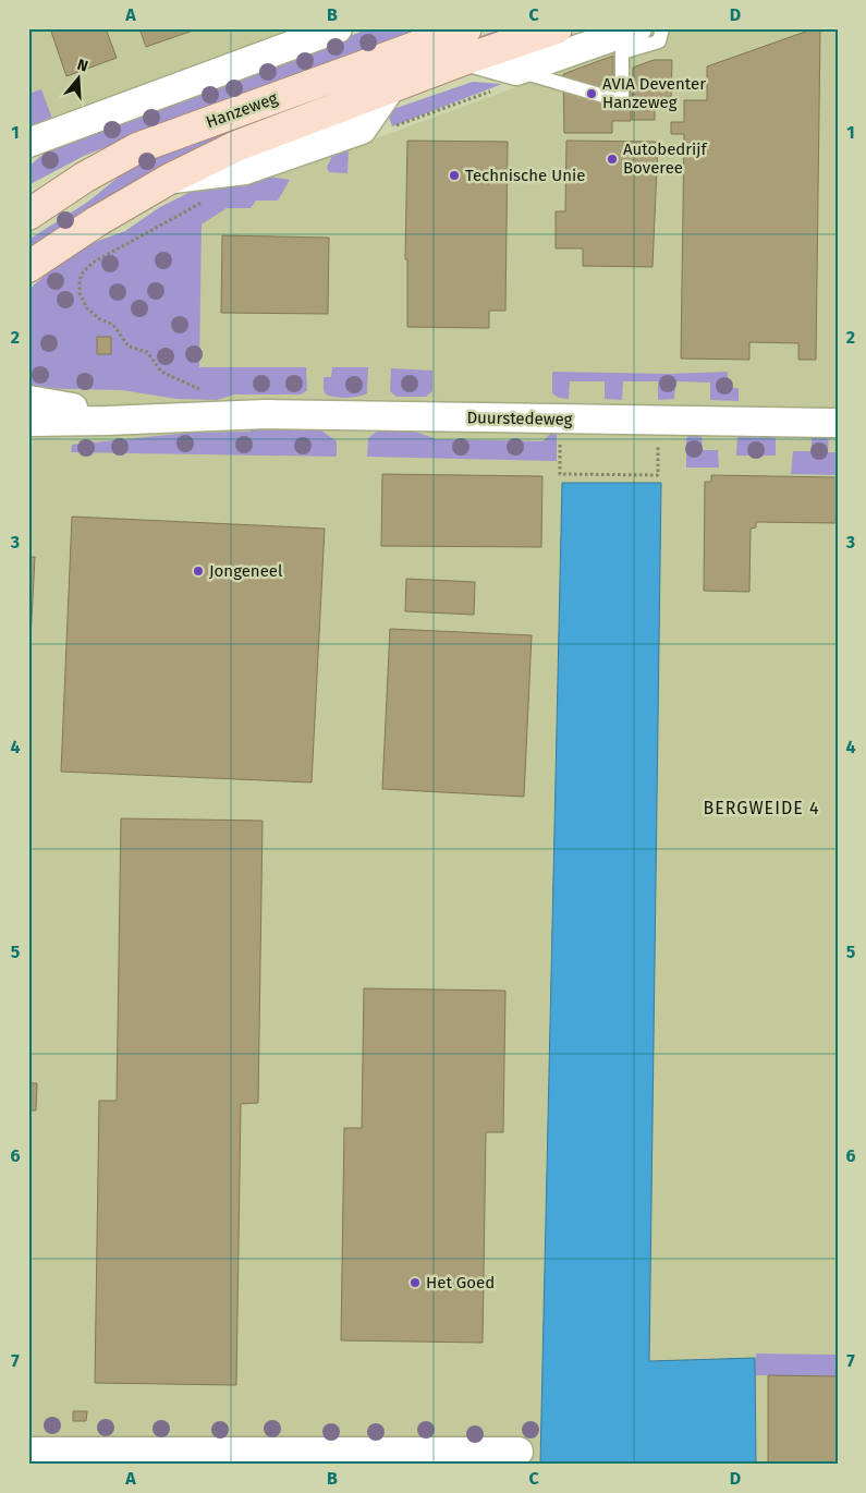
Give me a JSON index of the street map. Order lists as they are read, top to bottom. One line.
{"streets":{"main road":["Hanzeweg"],"street":["Duurstedeweg"]},"districts":["BERGWEIDE 4"],"places":["AVIA Deventer Hanzeweg","Autobedrijf Boveree","Technische Unie","Jongeneel","Het Goed"],"north":"top","grid":{"columns":["A","B","C","D"],"rows":["1","2","3","4","5","6","7"]}}
